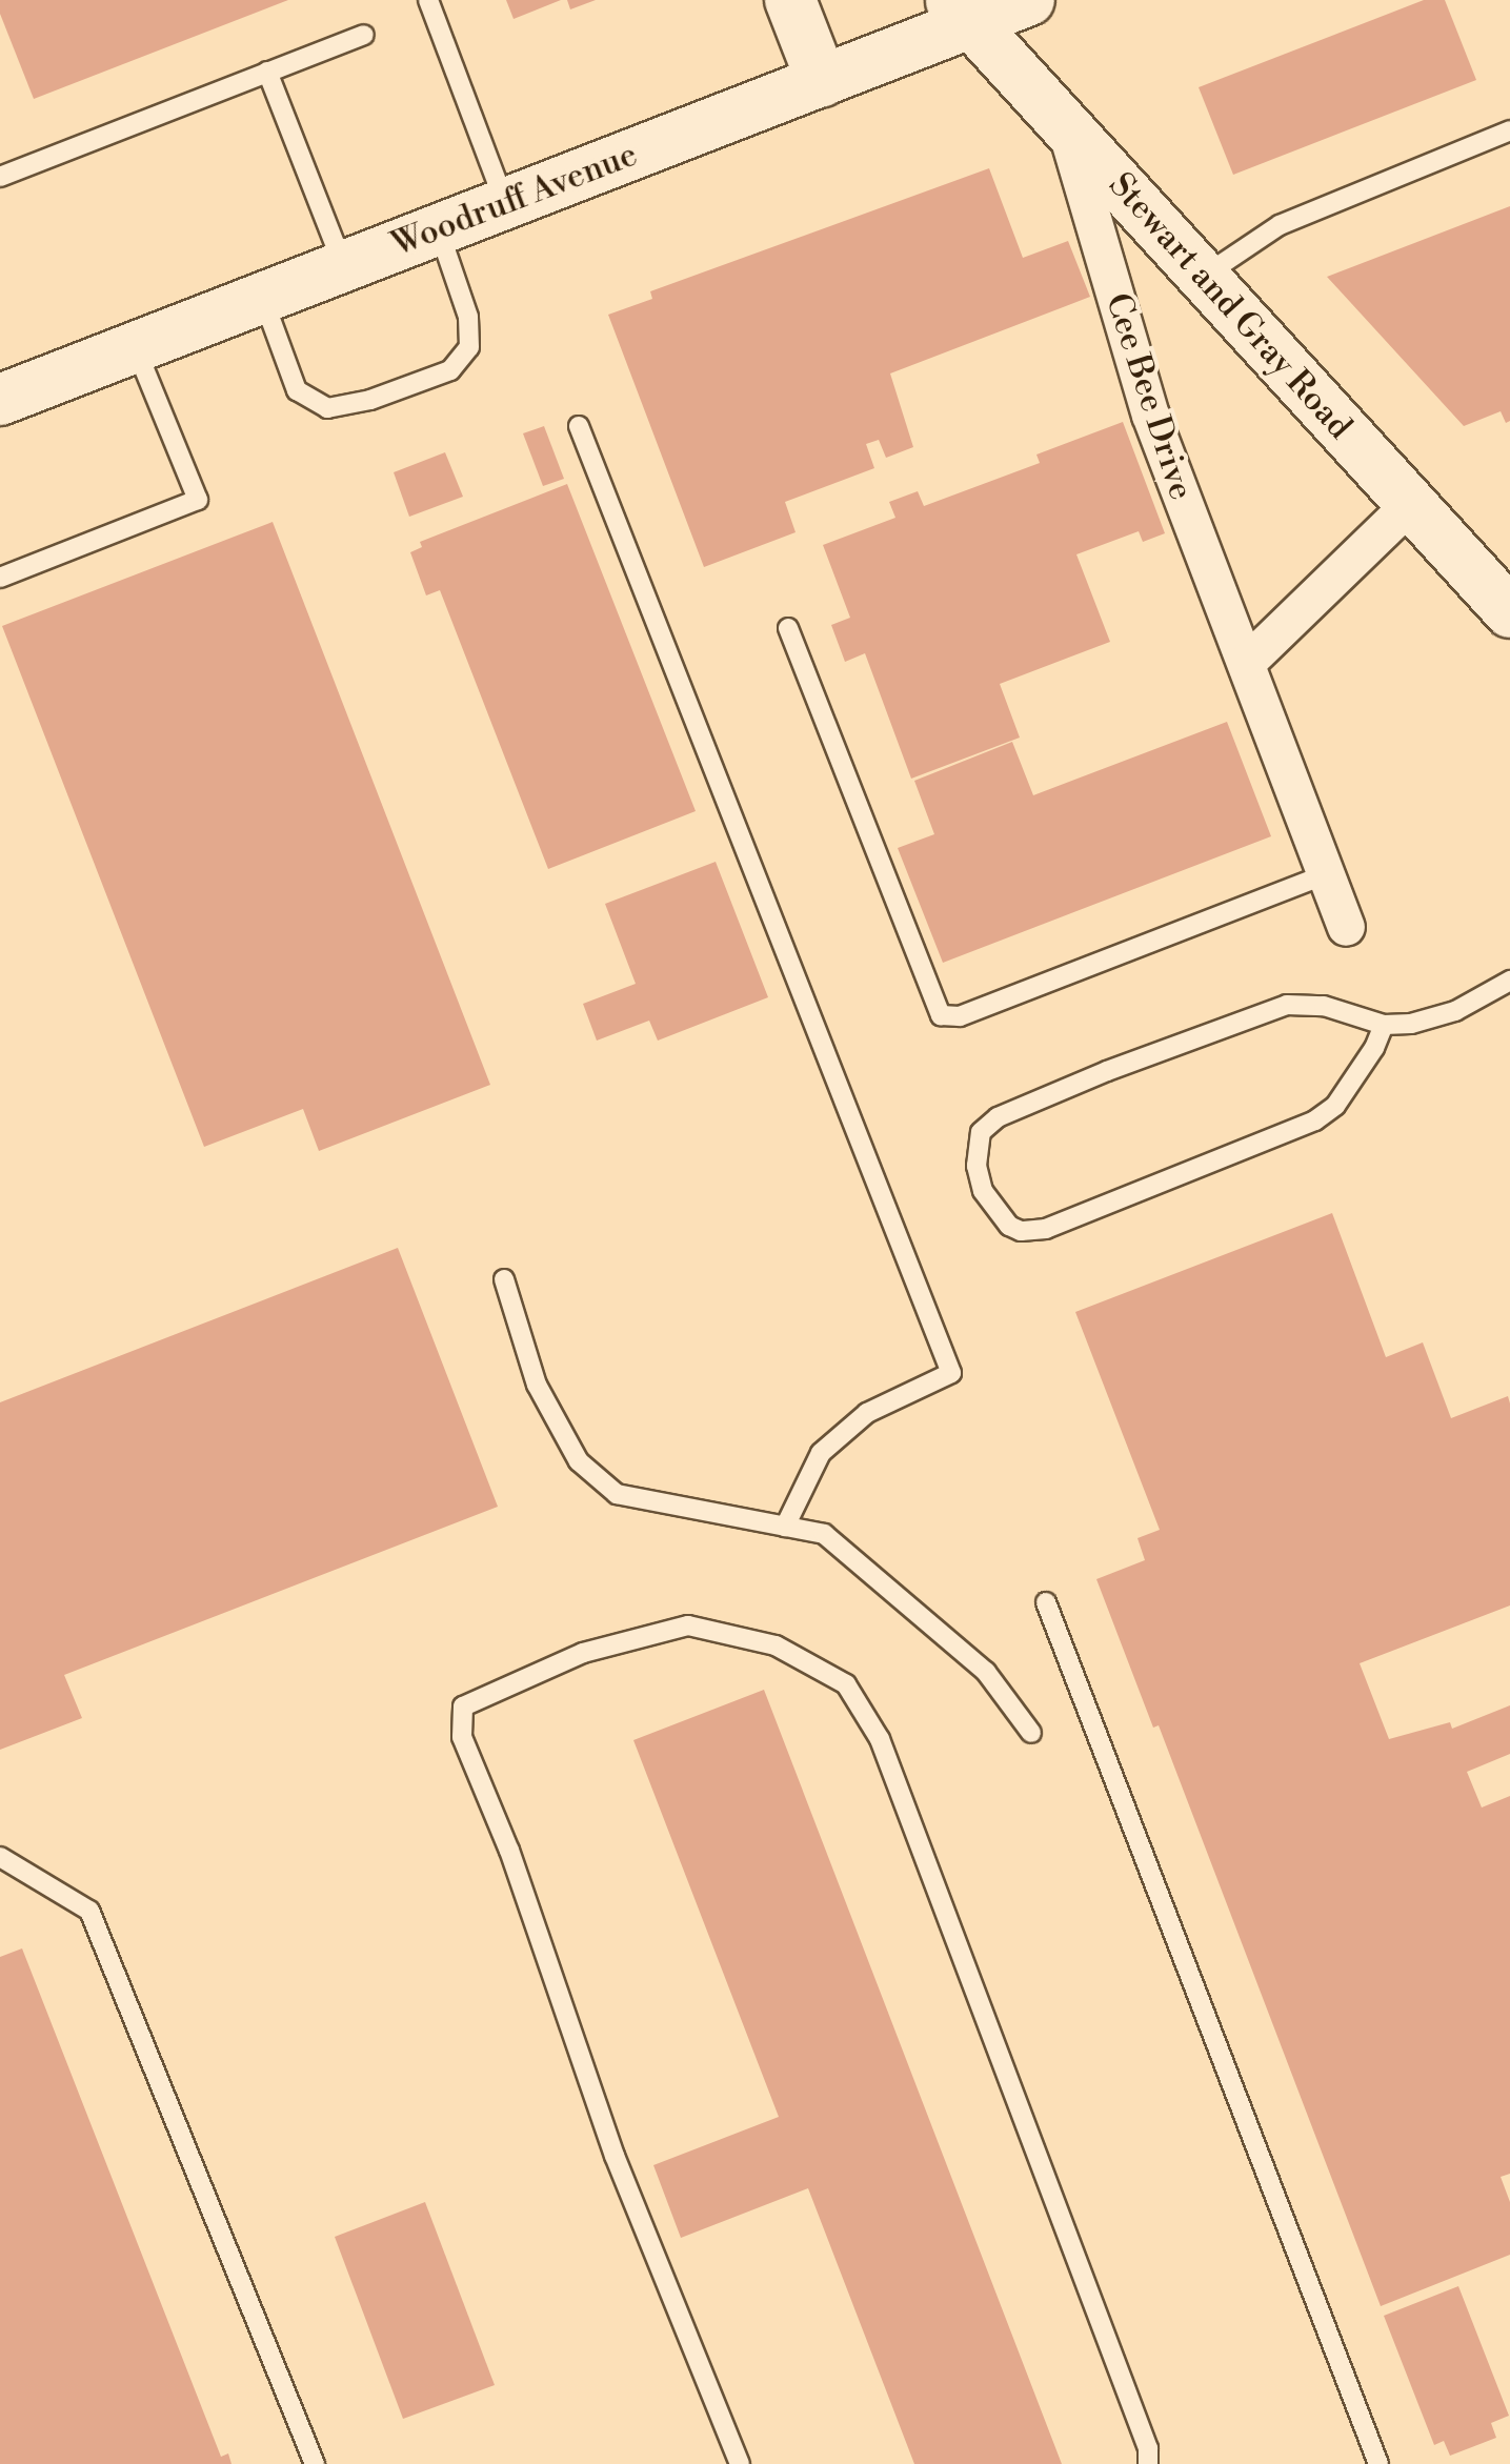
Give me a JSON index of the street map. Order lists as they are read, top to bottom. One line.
{"streets":{"main road":["Woodruff Avenue","Stewart and Gray Road"],"street":["Cee Bee Drive"]},"crossings":[["Woodruff Avenue","Stewart and Gray Road"],["Stewart and Gray Road","Cee Bee Drive"]]}
